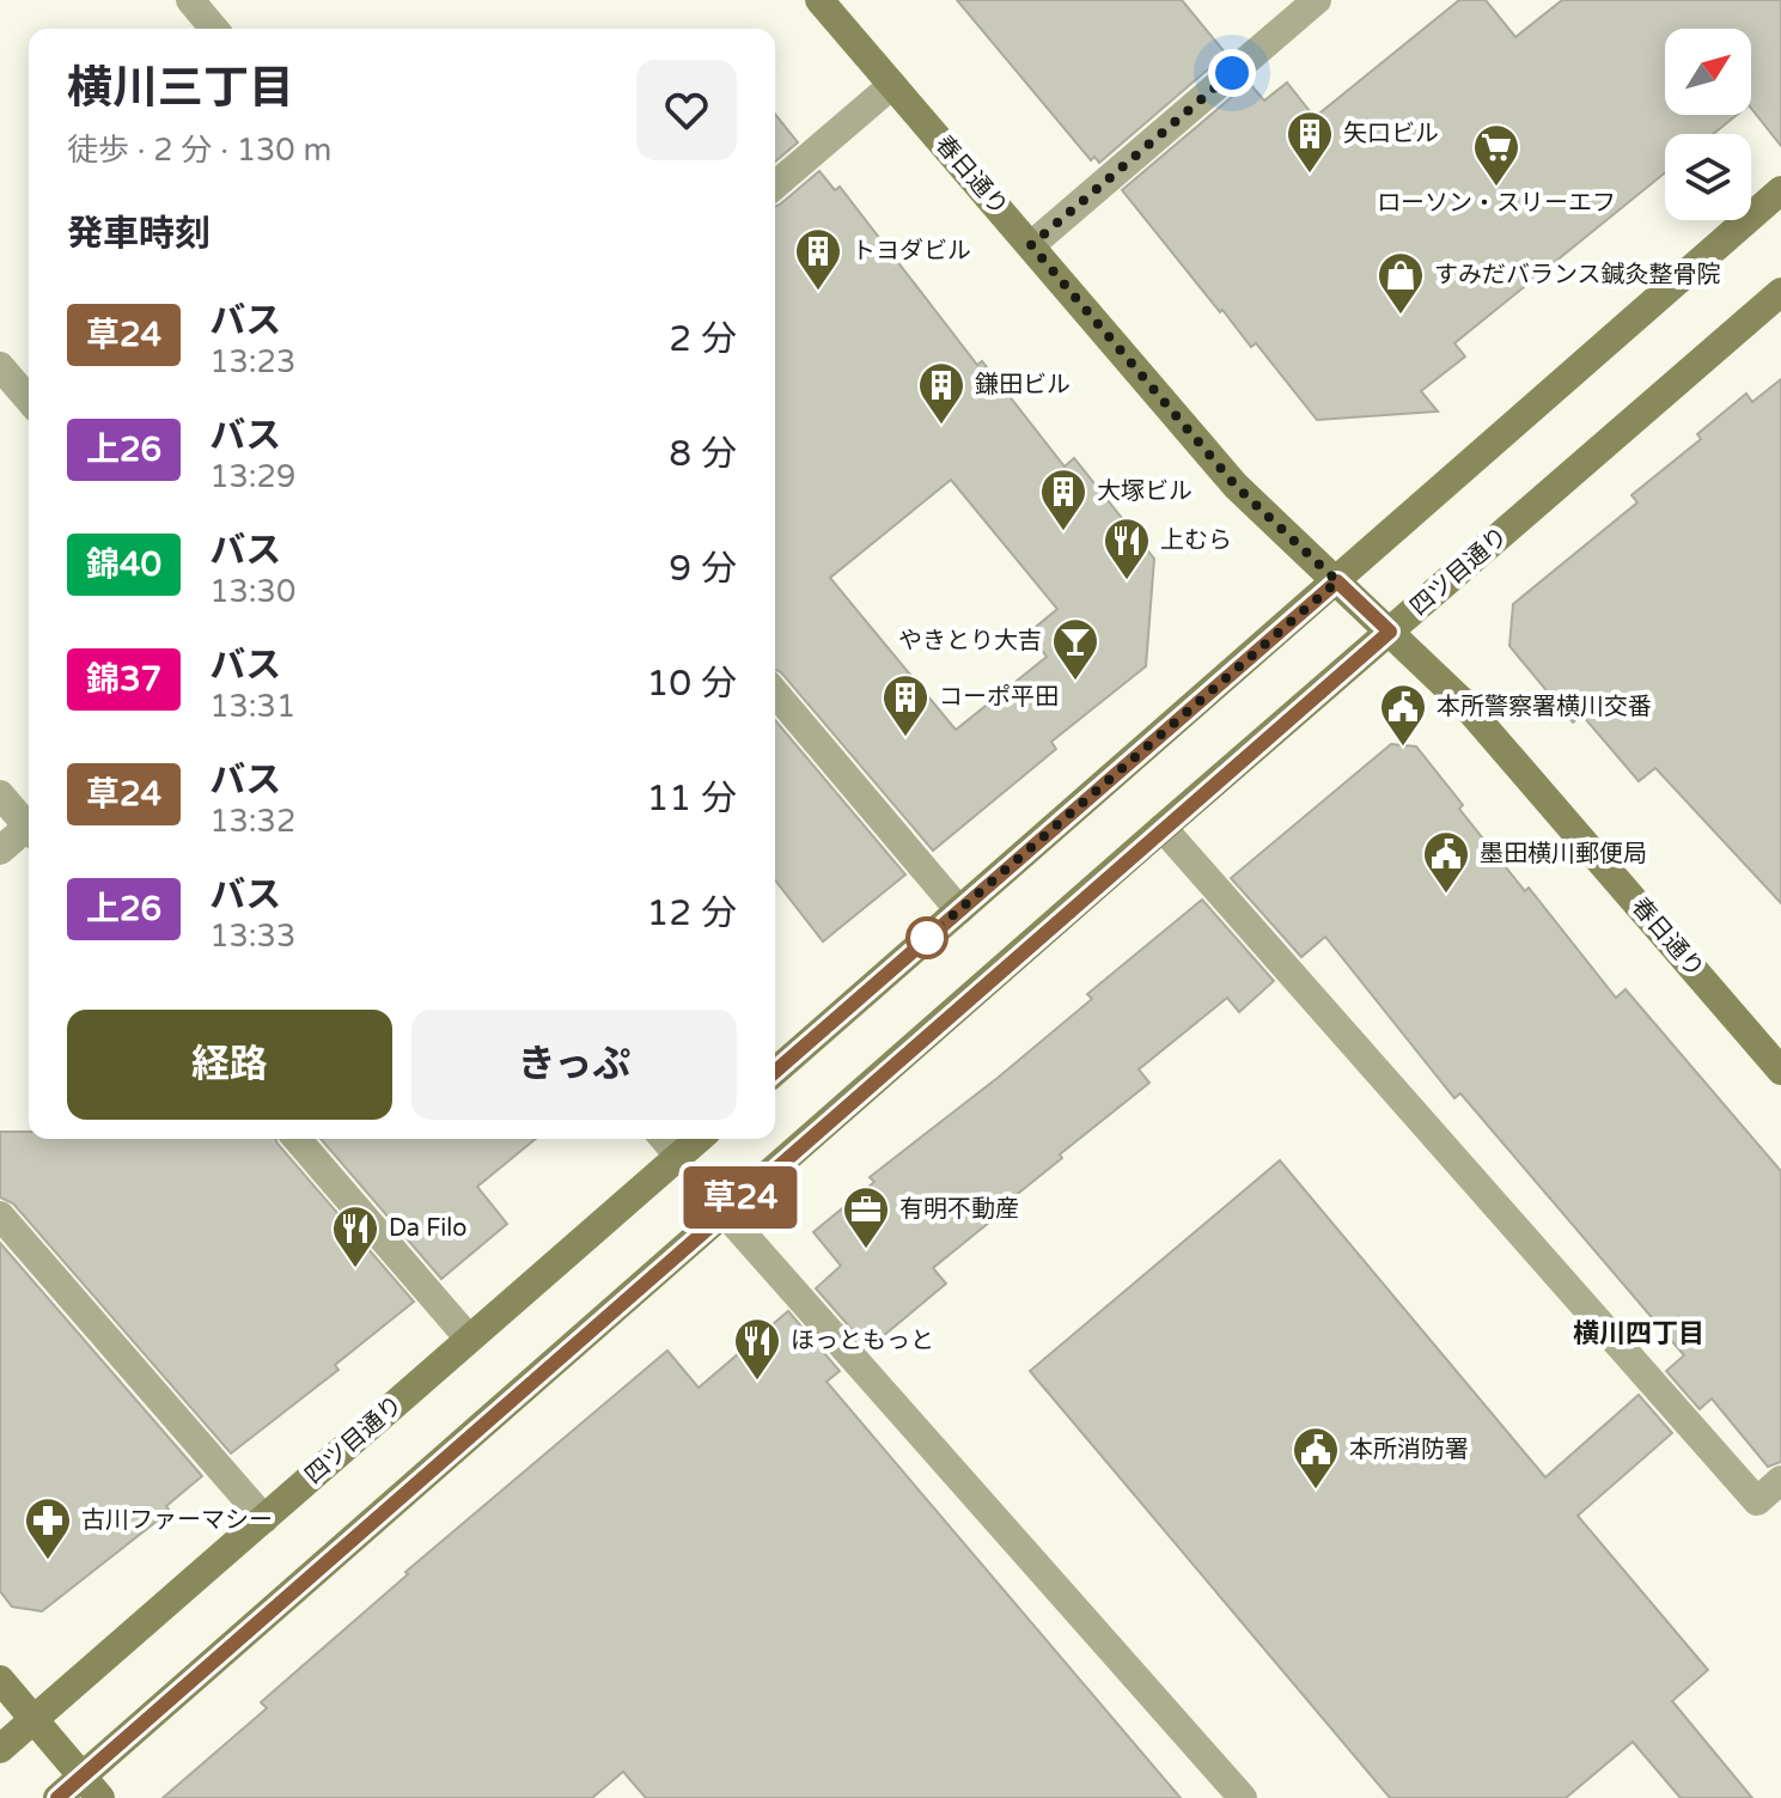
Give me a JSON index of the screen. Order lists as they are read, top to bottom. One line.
{"streets":{"main road":["春日通り","四ツ目通り"]},"crossings":[["春日通り","四ツ目通り"]],"districts":["横川四丁目"],"places":{"building":["矢口ビル","トヨダビル","鎌田ビル","大塚ビル","コーポ平田"],"supermarket":["ローソン・スリーエフ"],"shop":["すみだバランス鍼灸整骨院"],"restaurant":["上むら","Da Filo","ほっともっと"],"bar":["やきとり大吉"],"public building":["本所警察署横川交番","墨田横川郵便局","本所消防署"],"office":["有明不動産"],"pharmacy":["古川ファーマシー"]},"lines":["bus line 草24"],"north":"top right","page":{"on_map":"草24","heading":[["横川三丁目","徒歩 · 2 分 · 130 m"],"発車時刻"],"list":[{"mark":"草24","name":"バス","note":"13:23","value":"2 分"},{"mark":"上26","name":"バス","note":"13:29","value":"8 分"},{"mark":"錦40","name":"バス","note":"13:30","value":"9 分"},{"mark":"錦37","name":"バス","note":"13:31","value":"10 分"},{"mark":"草24","name":"バス","note":"13:32","value":"11 分"},{"mark":"上26","name":"バス","note":"13:33","value":"12 分"}],"buttons":["経路","きっぷ"]}}
